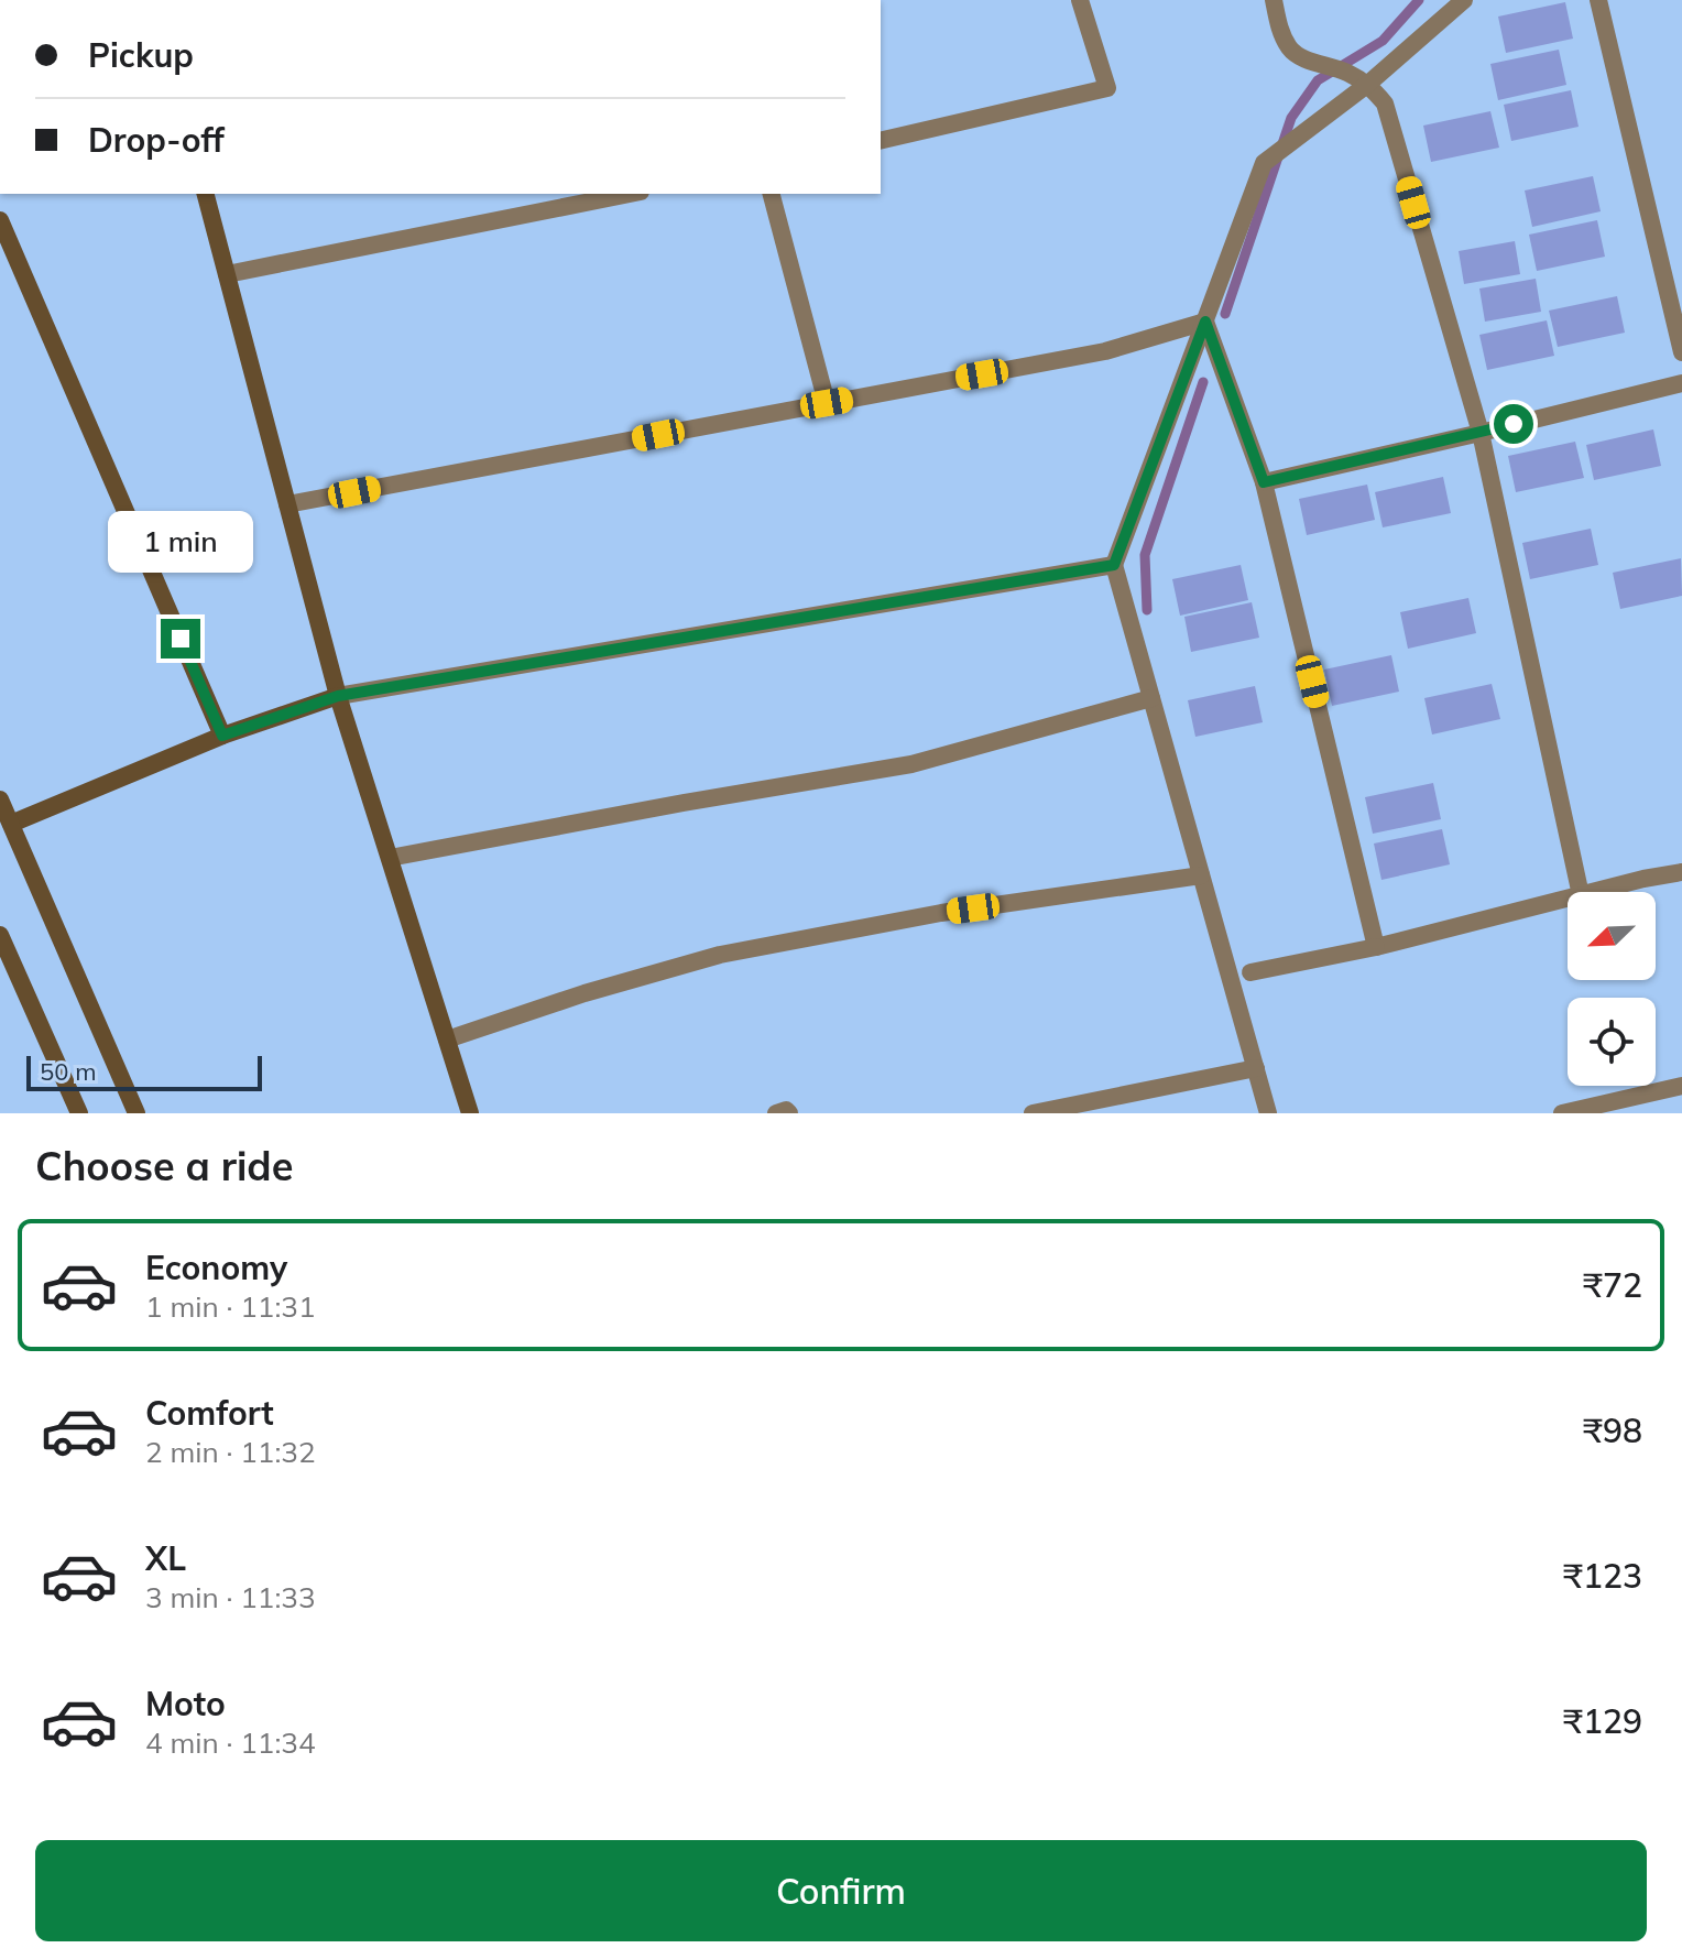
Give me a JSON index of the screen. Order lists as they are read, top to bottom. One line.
{"scale_bar":"50 m","north":"bottom left","page":{"banner":["Pickup","Drop-off"],"bubble":"1 min","scale":"50 m","heading":"Choose a ride","list":[{"name":"Economy","note":"1 min · 11:31","value":"₹72"},{"name":"Comfort","note":"2 min · 11:32","value":"₹98"},{"name":"XL","note":"3 min · 11:33","value":"₹123"},{"name":"Moto","note":"4 min · 11:34","value":"₹129"}],"buttons":"Confirm"}}
